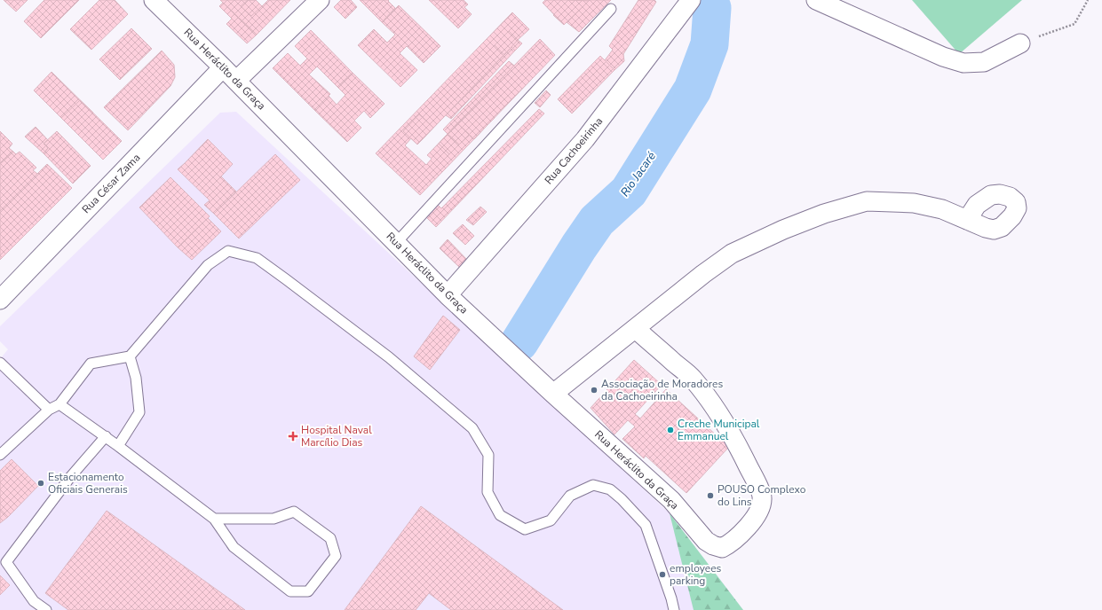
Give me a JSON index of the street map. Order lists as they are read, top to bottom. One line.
{"streets":{"street":["Rua Heráclito da Graça","Rua Cachoeirinha","Rua César Zama"]},"crossings":[["Rua Heráclito da Graça","Rua Cachoeirinha"],["Rua Heráclito da Graça","Rua César Zama"]],"water":["Rio Jacaré"],"places":{"other":["Associação de Moradores da Cachoeirinha","Creche Municipal Emmanuel","Estacionamento Oficiais Generais","POUSO Complexo do Lins","employees parking"],"health":["Hospital Naval Marcílio Dias"]}}
